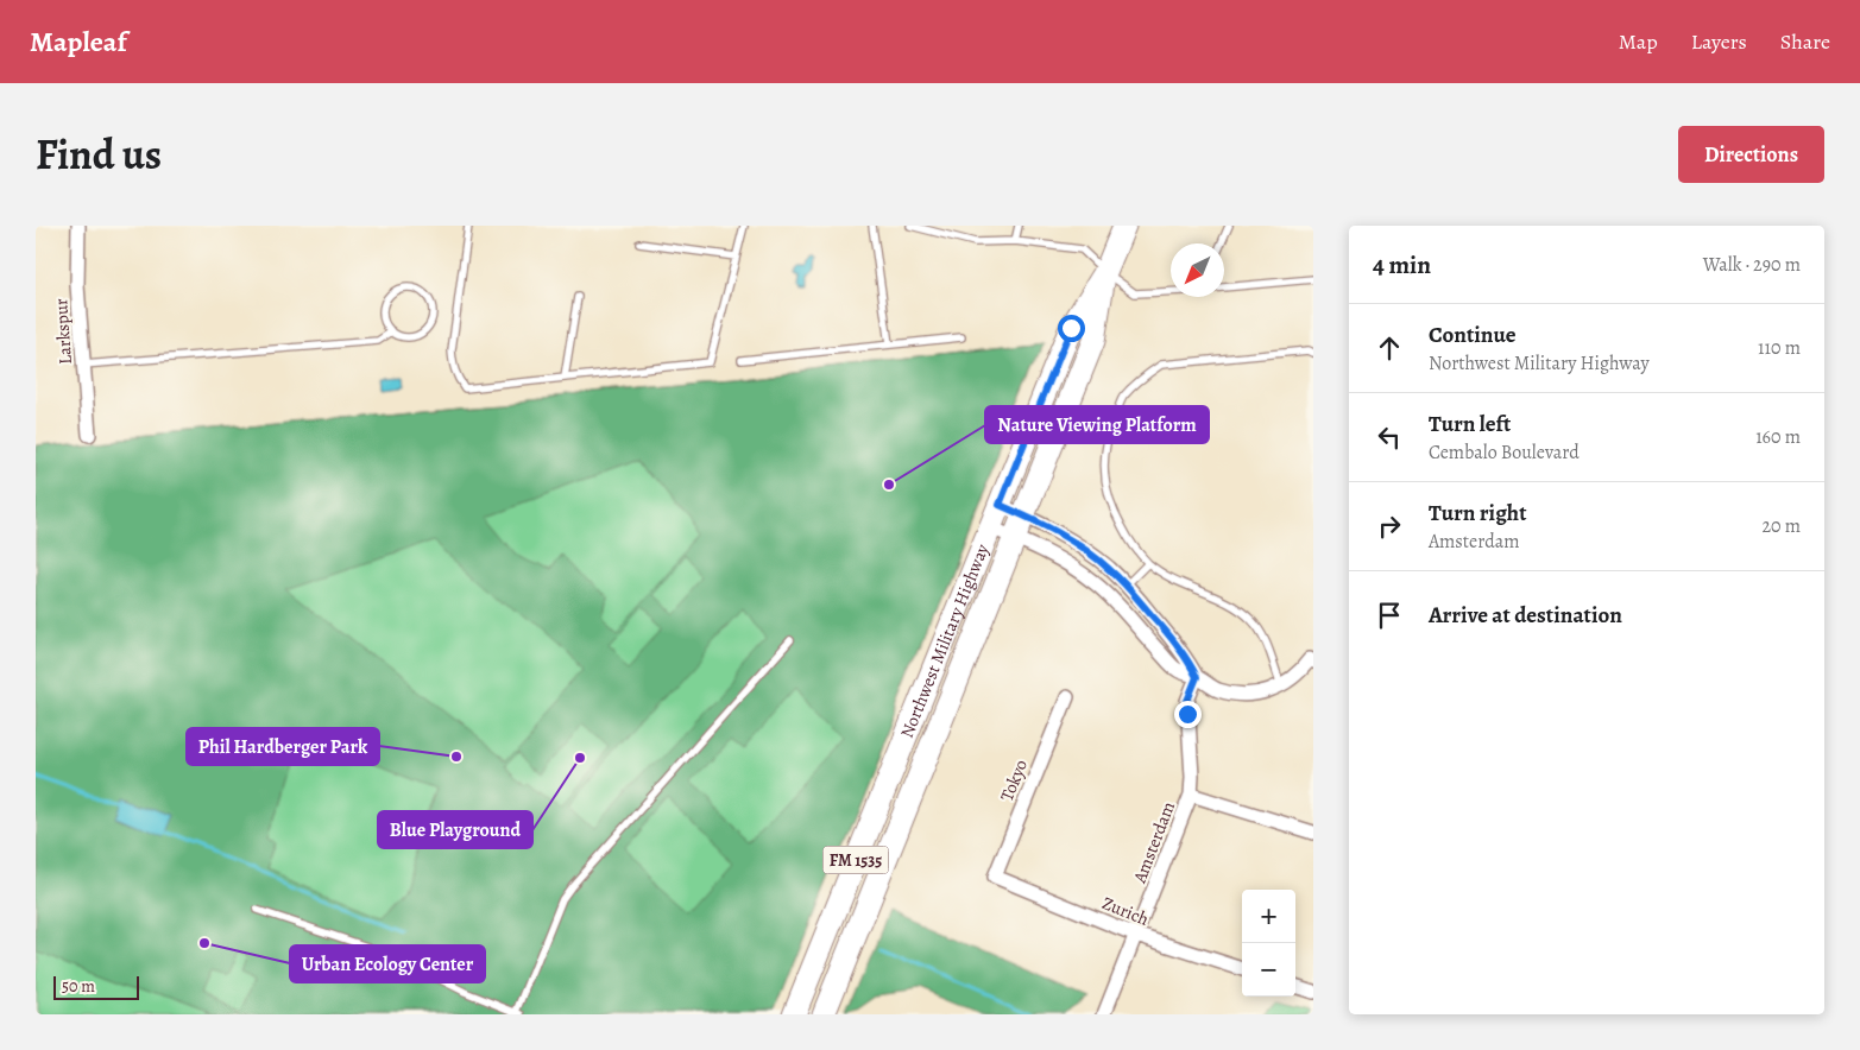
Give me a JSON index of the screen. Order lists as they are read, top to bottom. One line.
{"streets":{"main road":["Northwest Military Highway","FM 1535"],"street":["Larkspur","Tokyo","Amsterdam","Zurich"]},"crossings":[["Tokyo","Zurich"],["Amsterdam","Zurich"]],"places":["Nature Viewing Platform","Phil Hardberger Park","Blue Playground","Urban Ecology Center"],"scale_bar":"50 m","north":"bottom left","page":{"header":"Mapleaf","nav":["Map","Layers","Share"],"title":"Find us","buttons":"Directions","heading":["4 min","Walk · 290 m"],"list":[["Continue","Northwest Military Highway","110 m"],["Turn left","Cembalo Boulevard","160 m"],["Turn right","Amsterdam","20 m"],"Arrive at destination"],"map_buttons":["+","−"],"scale":"50 m"}}
